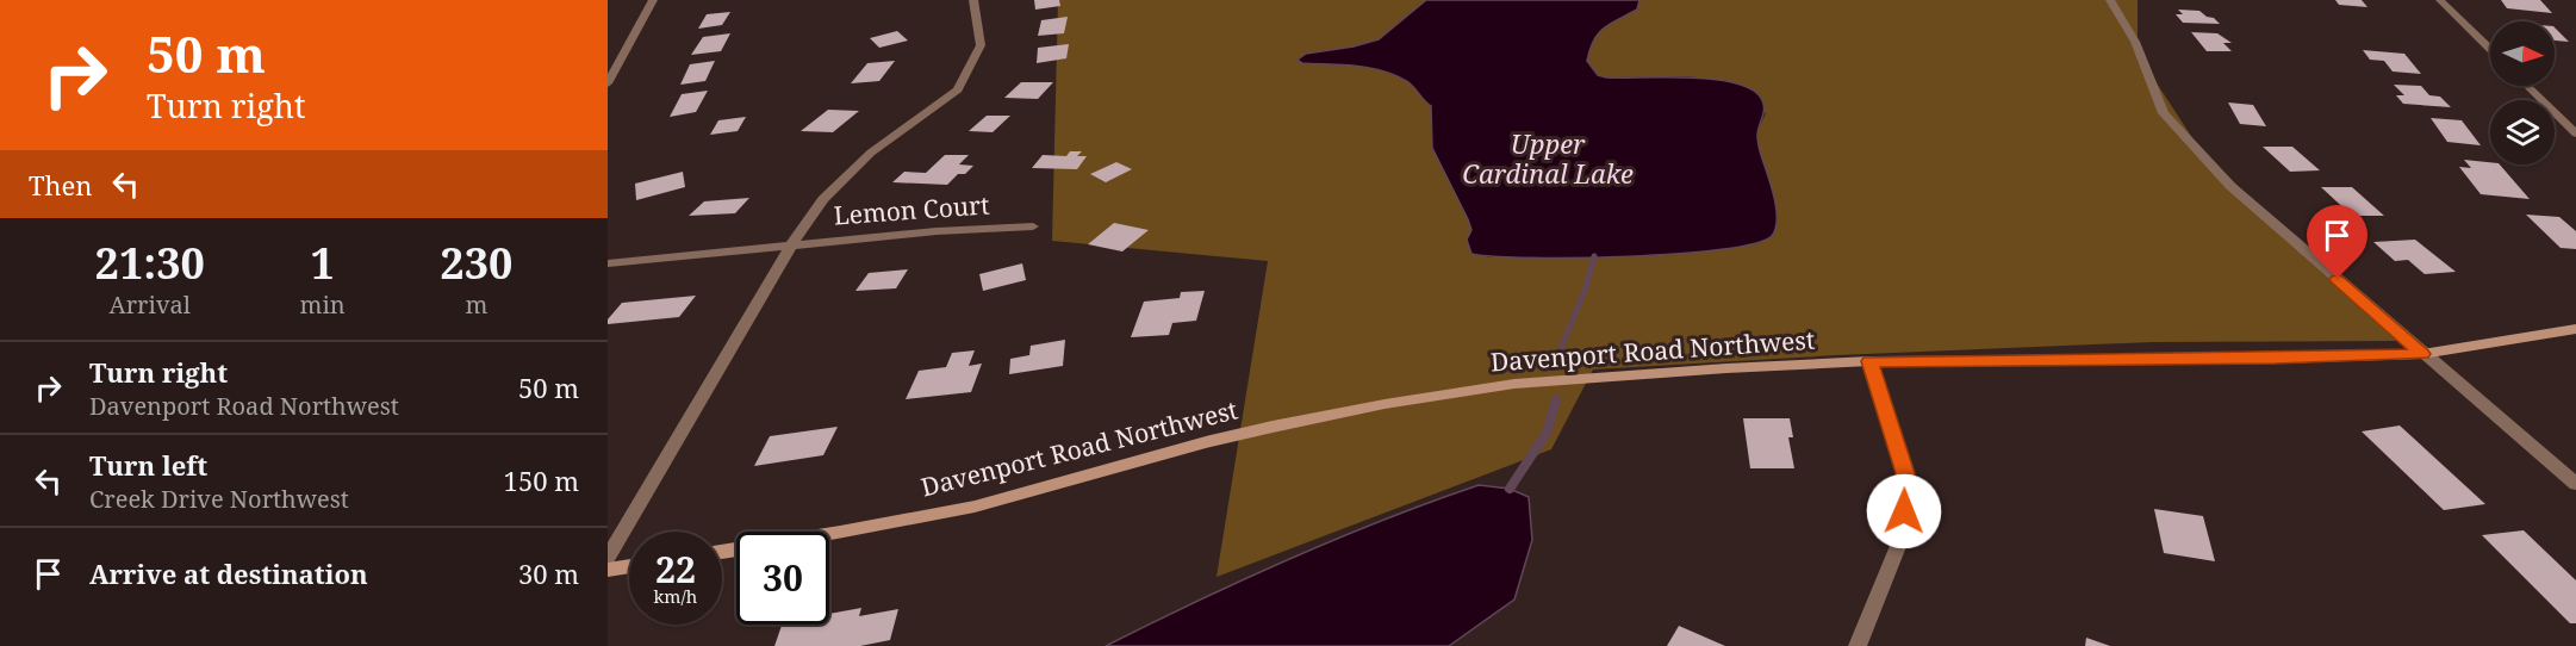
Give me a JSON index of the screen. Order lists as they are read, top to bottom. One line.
{"streets":{"street":["Lemon Court","Davenport Road Northwest"]},"water":["Upper Cardinal Lake"],"north":"right","page":{"turn":["50 m","Turn right"],"then":"Then","eta":["21:30","Arrival","1","min","230","m"],"list":[{"name":"Turn right","note":"Davenport Road Northwest","value":"50 m"},{"name":"Turn left","note":"Creek Drive Northwest","value":"150 m"},{"name":"Arrive at destination","value":"30 m"}],"speed":"22 km/h","limit":"30"}}
